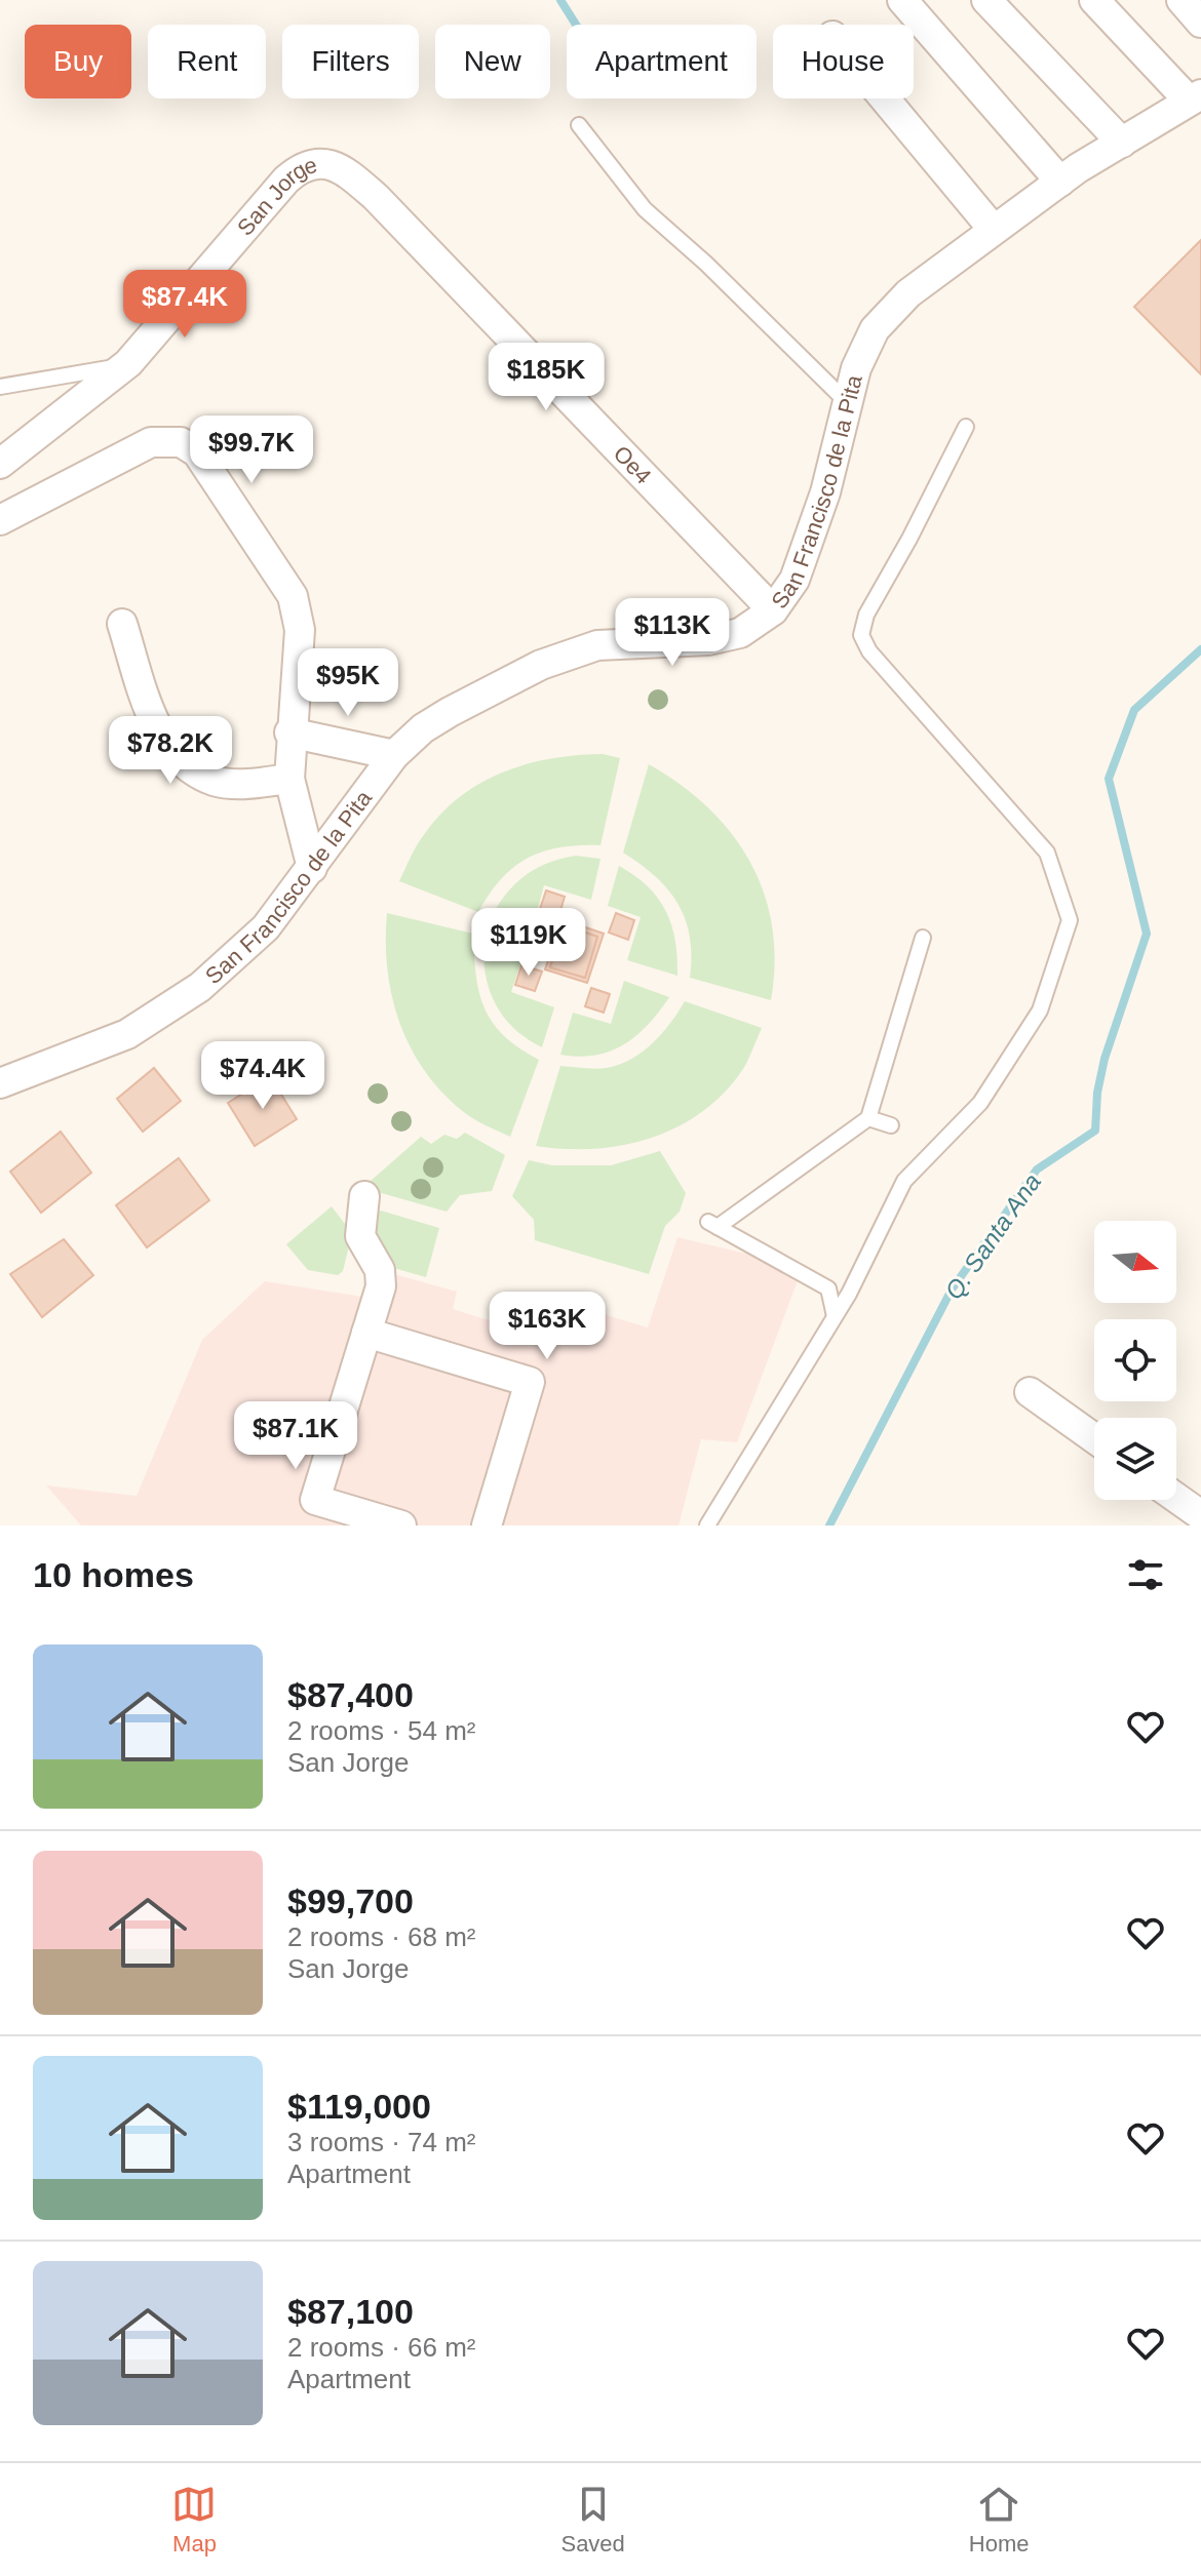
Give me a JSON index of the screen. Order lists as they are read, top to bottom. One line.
{"streets":{"street":["San Jorge","Oe4","San Francisco de la Pita"]},"crossings":[["San Jorge","Oe4"],["Oe4","San Francisco de la Pita"]],"water":["Q. Santa Ana"],"north":"right","page":{"chip":["Buy","Rent","Filters","New","Apartment","House"],"price":["$87.4K","$185K","$99.7K","$113K","$95K","$78.2K","$119K","$74.4K","$163K","$87.1K"],"heading":"10 homes","list":[{"name":"$87,400","note":"2 rooms · 54 m² · San Jorge"},{"name":"$99,700","note":"2 rooms · 68 m² · San Jorge"},{"name":"$119,000","note":"3 rooms · 74 m² · Apartment"},{"name":"$87,100","note":"2 rooms · 66 m² · Apartment"}],"tabs":["Map","Saved","Home"]}}
